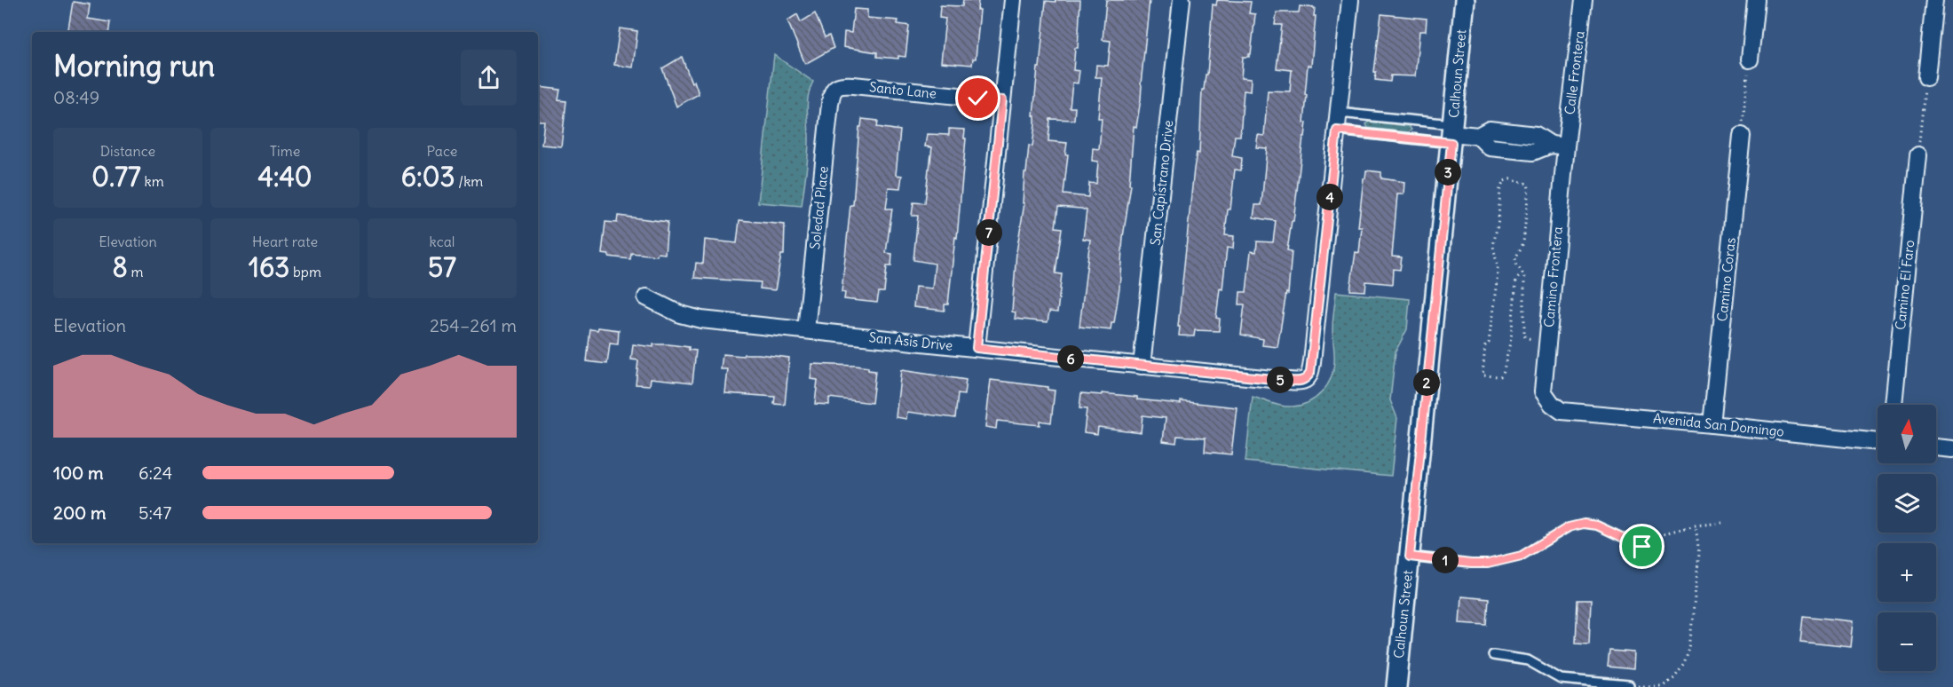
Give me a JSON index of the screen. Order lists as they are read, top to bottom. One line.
{"streets":{"street":["Calle Frontera","Calhoun Street","Santo Lane","San Capistrano Drive","Soledad Place","Camino Frontera","Camino Coras","Camino El Faro","San Asis Drive","Avenida San Domingo"]},"crossings":[["Calle Frontera","Camino Frontera"],["Santo Lane","Soledad Place"],["San Capistrano Drive","San Asis Drive"],["Soledad Place","San Asis Drive"],["Camino Frontera","Avenida San Domingo"],["Camino Coras","Avenida San Domingo"]],"north":"top","page":{"heading":["Morning run","08:49"],"stats":[["Distance","0.77 km"],["Time","4:40"],["Pace","6:03 /km"],["Elevation","8 m"],["Heart rate","163 bpm"],["kcal","57"]],"pins":["3","4","7","6","5","2","1"],"chart":["Elevation","254–261 m"],"map_buttons":["+","−"],"list":[{"name":"100 m","note":"6:24"},{"name":"200 m","note":"5:47"}]}}
